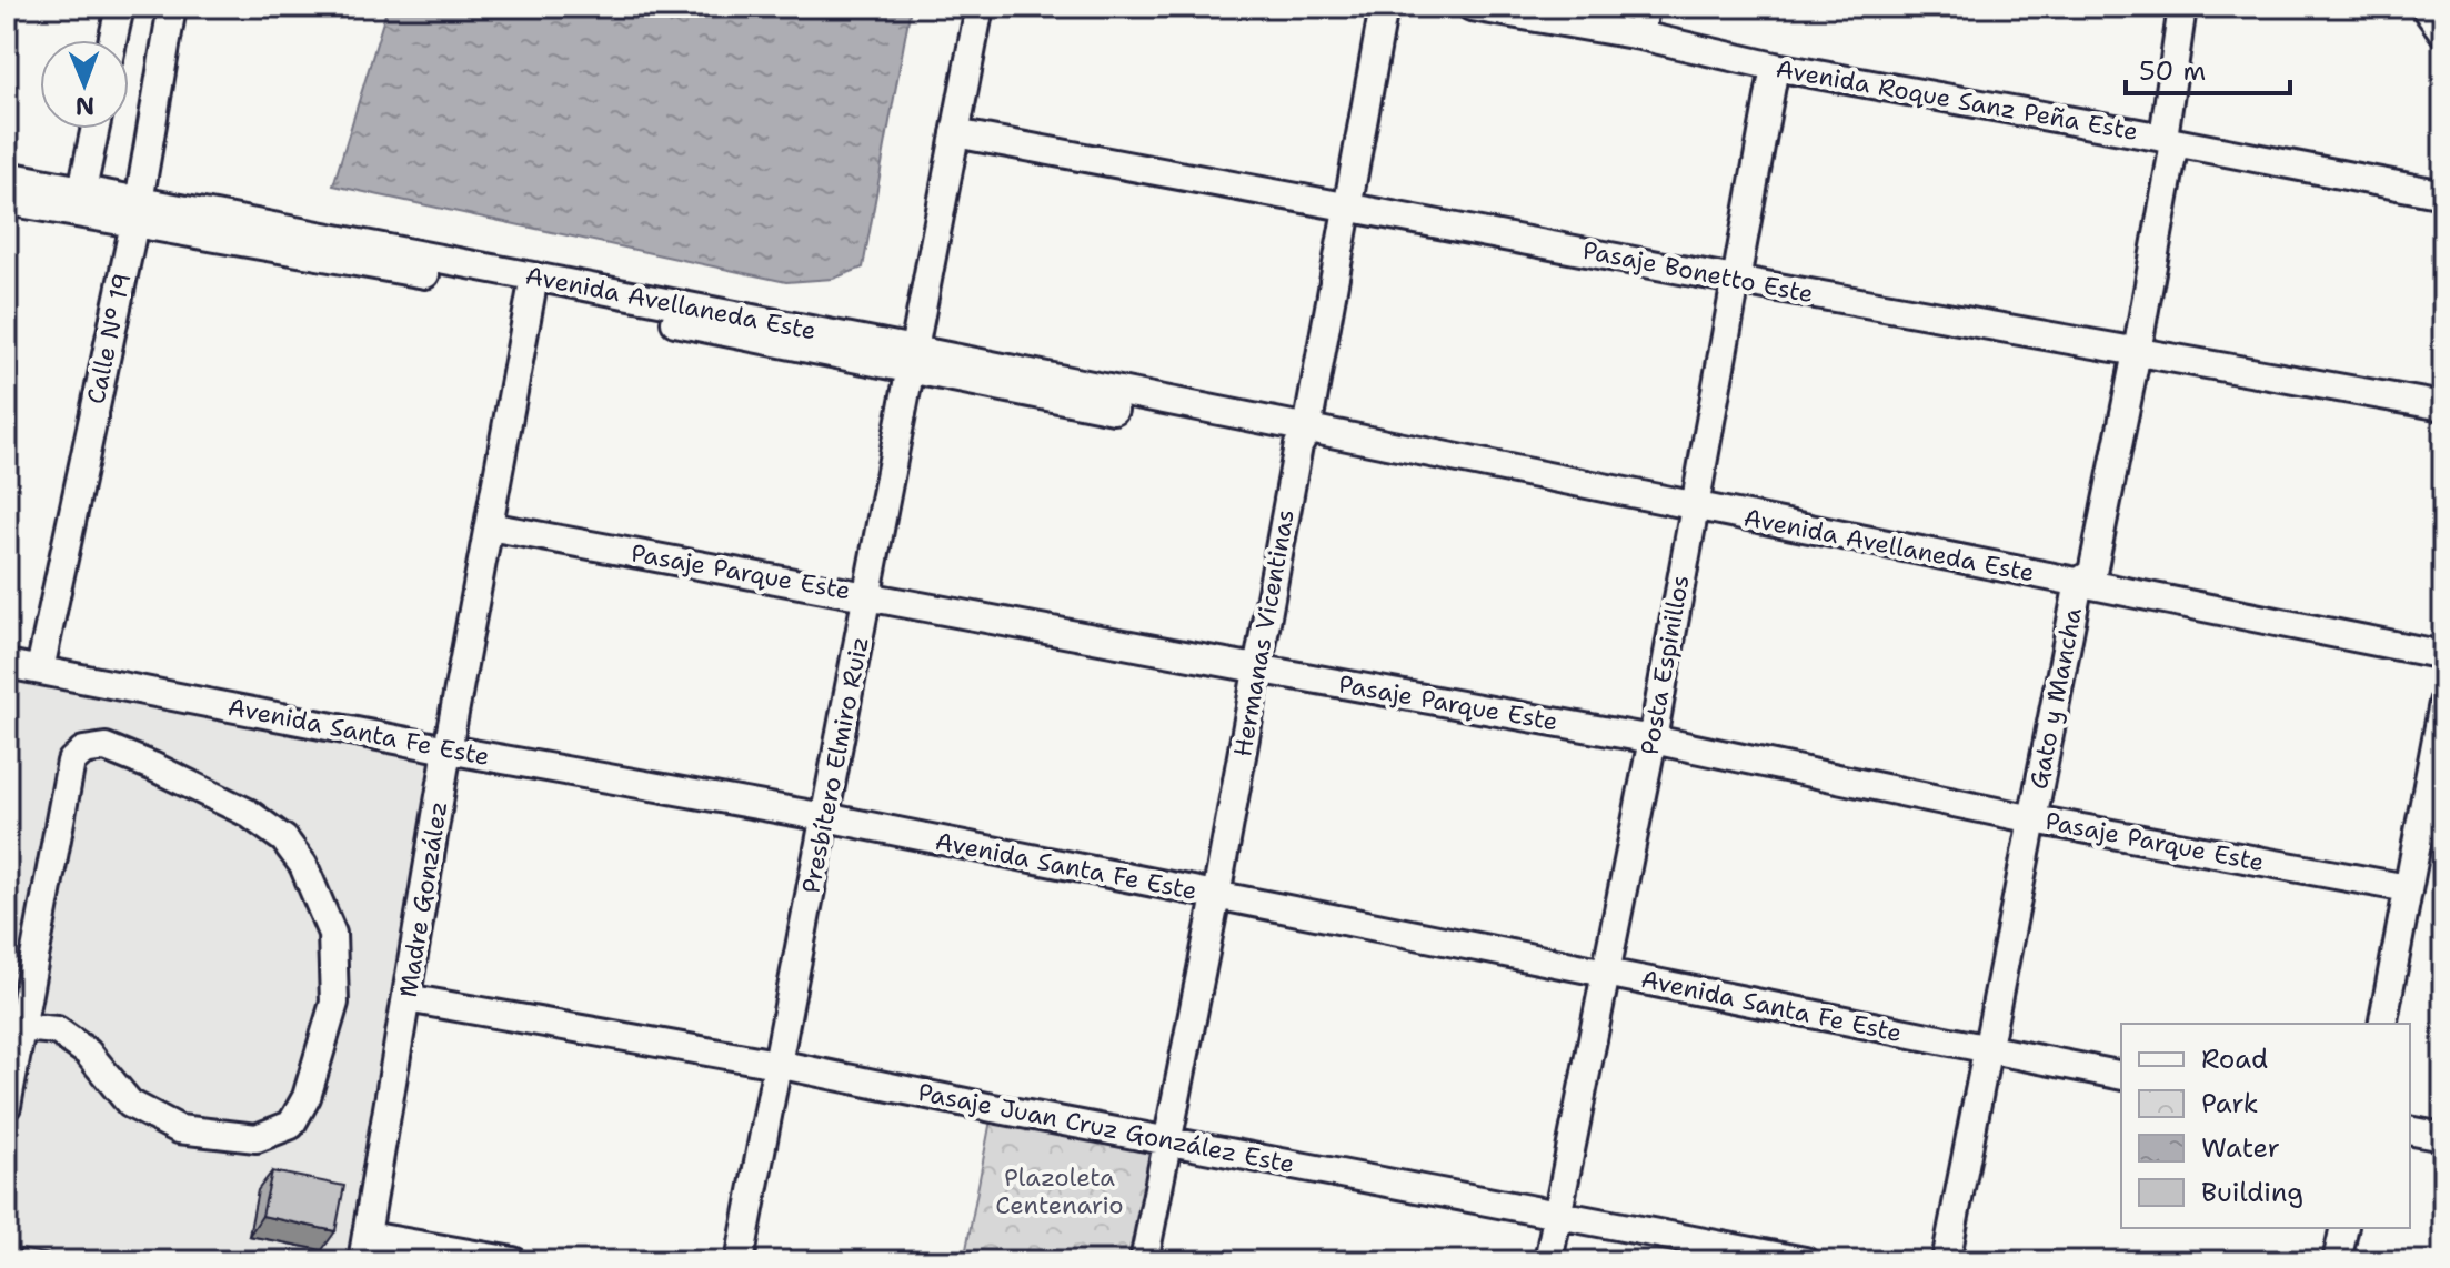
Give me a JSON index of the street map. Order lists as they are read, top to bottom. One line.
{"streets":{"street":["Avenida Roque Sanz Peña Este","Pasaje Bonetto Este","Avenida Avellaneda Este","Calle Nº 19","Pasaje Parque Este","Hermanas Vicentinas","Posta Espinillos","Gato y Mancha","Avenida Santa Fe Este","Presbítero Elmiro Ruiz","Madre González","Pasaje Juan Cruz González Este"]},"crossings":[["Avenida Roque Sanz Peña Este","Posta Espinillos"],["Avenida Roque Sanz Peña Este","Gato y Mancha"],["Pasaje Bonetto Este","Hermanas Vicentinas"],["Pasaje Bonetto Este","Posta Espinillos"],["Pasaje Bonetto Este","Gato y Mancha"],["Pasaje Bonetto Este","Presbítero Elmiro Ruiz"],["Avenida Avellaneda Este","Calle Nº 19"],["Avenida Avellaneda Este","Hermanas Vicentinas"],["Avenida Avellaneda Este","Posta Espinillos"],["Avenida Avellaneda Este","Gato y Mancha"],["Avenida Avellaneda Este","Presbítero Elmiro Ruiz"],["Avenida Avellaneda Este","Madre González"],["Calle Nº 19","Avenida Santa Fe Este"],["Pasaje Parque Este","Hermanas Vicentinas"],["Pasaje Parque Este","Posta Espinillos"],["Pasaje Parque Este","Gato y Mancha"],["Pasaje Parque Este","Presbítero Elmiro Ruiz"],["Pasaje Parque Este","Madre González"],["Hermanas Vicentinas","Avenida Santa Fe Este"],["Hermanas Vicentinas","Pasaje Juan Cruz González Este"],["Posta Espinillos","Avenida Santa Fe Este"],["Posta Espinillos","Pasaje Juan Cruz González Este"],["Gato y Mancha","Avenida Santa Fe Este"],["Avenida Santa Fe Este","Presbítero Elmiro Ruiz"],["Avenida Santa Fe Este","Madre González"],["Presbítero Elmiro Ruiz","Pasaje Juan Cruz González Este"],["Madre González","Pasaje Juan Cruz González Este"]],"parks":["Plazoleta Centenario"],"legend":["Road","Park","Water","Building"],"scale_bar":"50 m","north":"bottom"}
